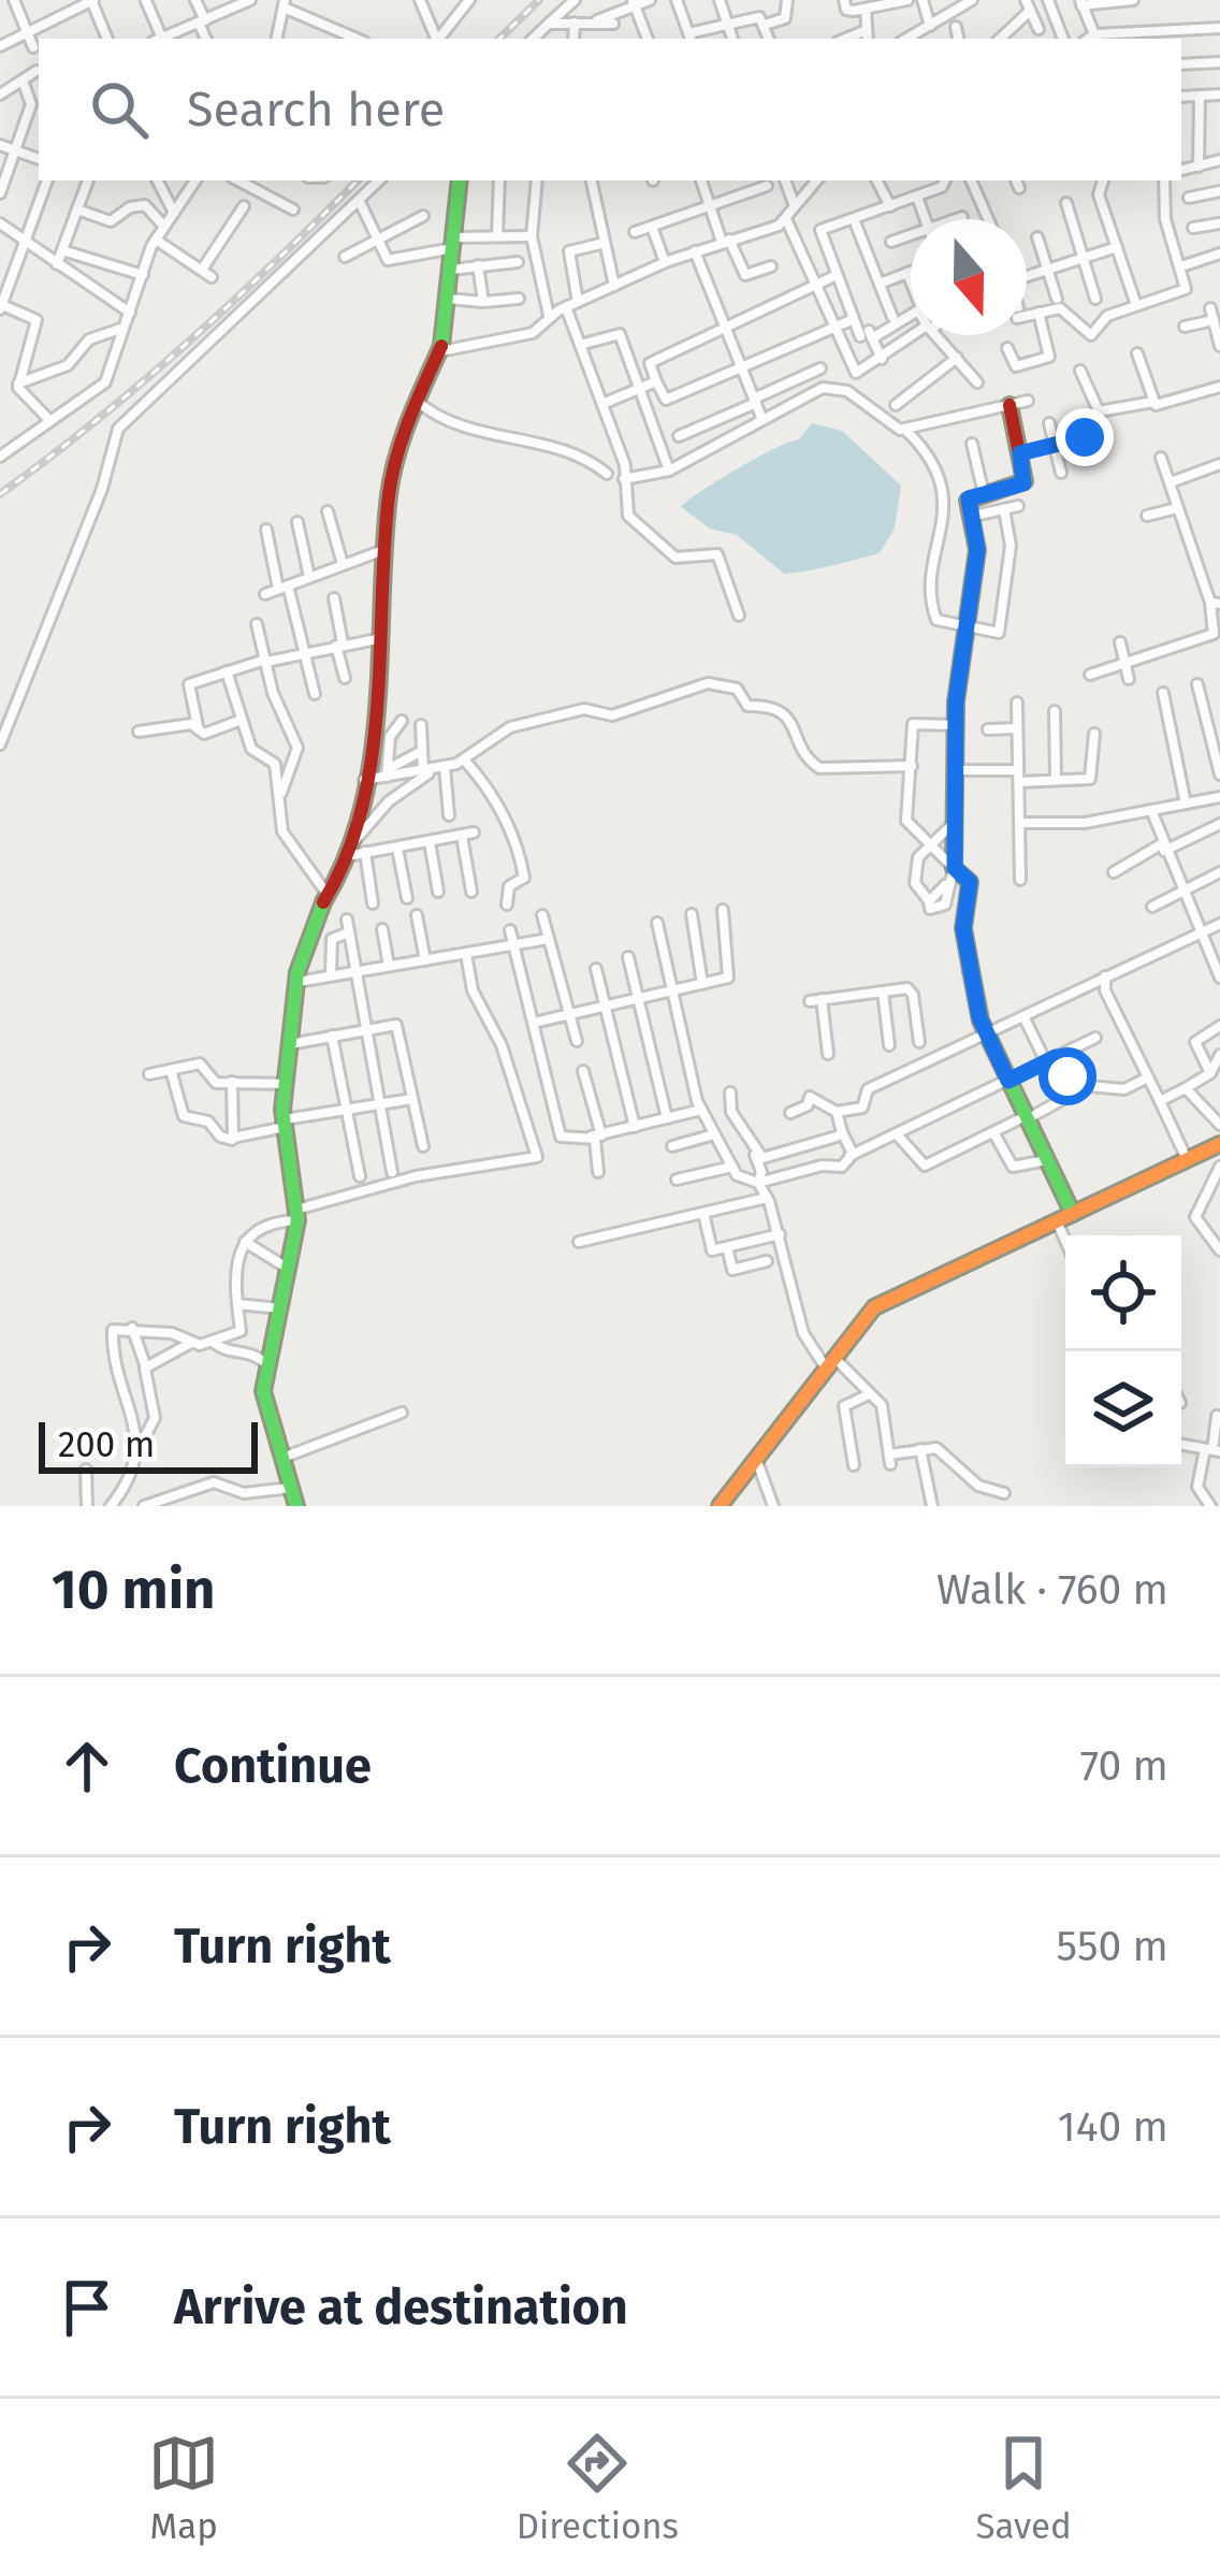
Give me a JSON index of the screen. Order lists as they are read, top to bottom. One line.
{"scale_bar":"200 m","north":"bottom","page":{"search":"Search here","scale":"200 m","heading":["10 min","Walk · 760 m"],"list":[["Continue","70 m"],["Turn right","550 m"],["Turn right","140 m"],"Arrive at destination"],"nav":["Map","Directions","Saved"]}}
